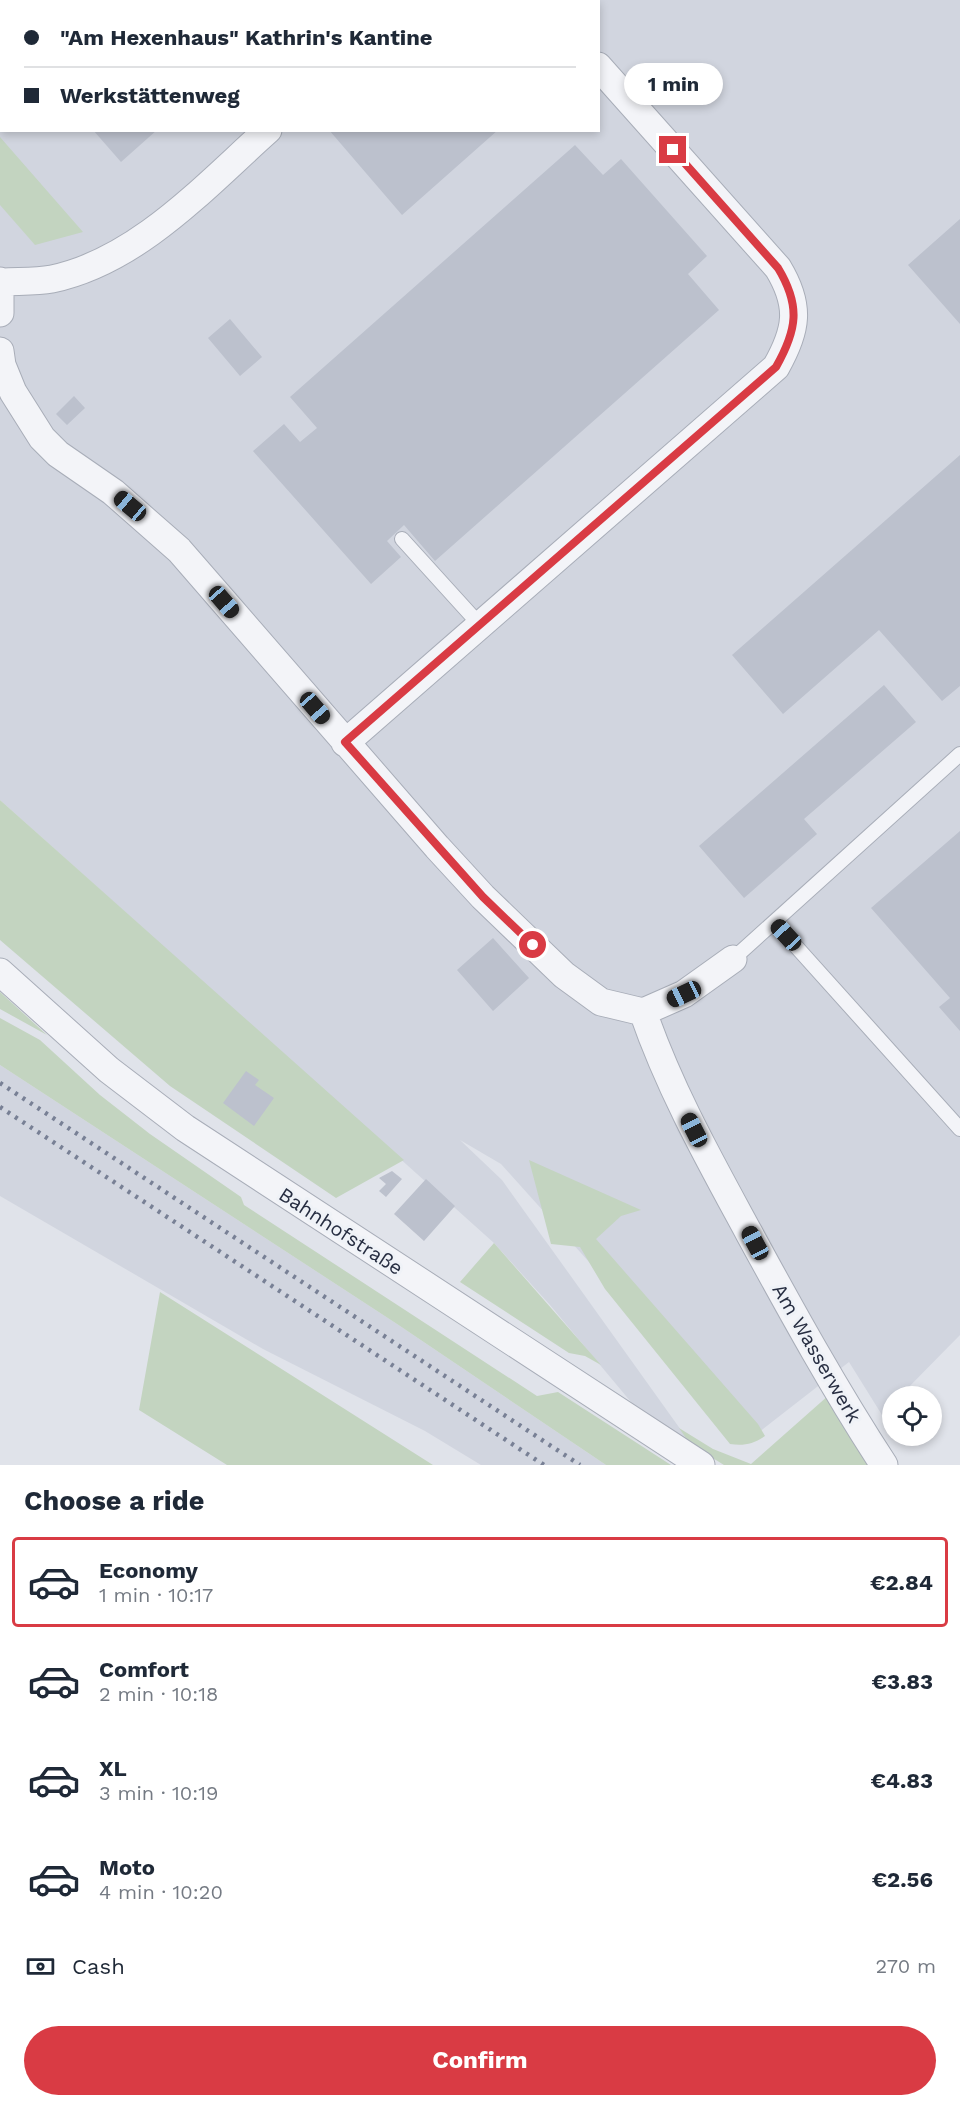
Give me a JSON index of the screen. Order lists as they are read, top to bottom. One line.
{"streets":{"street":["Bahnhofstraße","Am Wasserwerk"]},"page":{"banner":["\"Am Hexenhaus\" Kathrin's Kantine","Werkstättenweg"],"bubble":"1 min","heading":"Choose a ride","list":[{"name":"Economy","note":"1 min · 10:17","value":"€2.84"},{"name":"Comfort","note":"2 min · 10:18","value":"€3.83"},{"name":"XL","note":"3 min · 10:19","value":"€4.83"},{"name":"Moto","note":"4 min · 10:20","value":"€2.56"}],"pay":["Cash","270 m"],"buttons":"Confirm"}}
